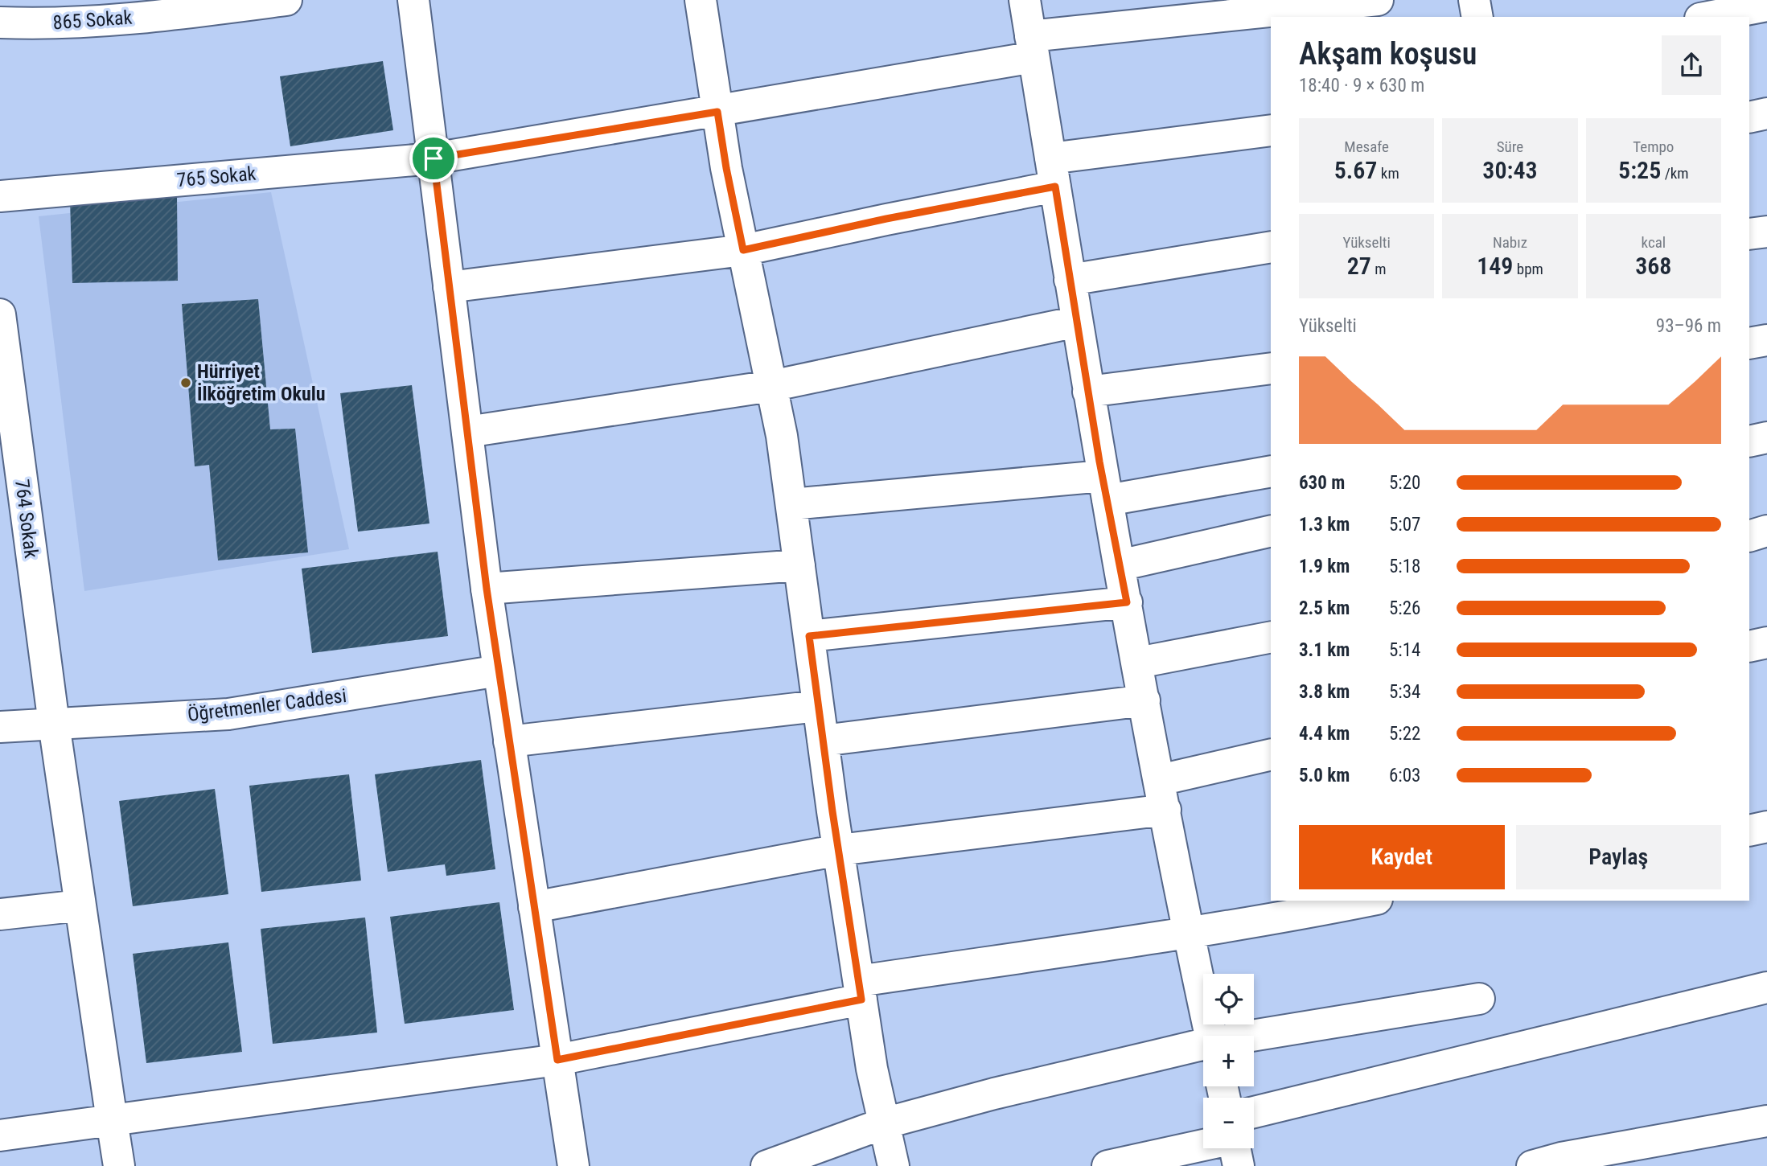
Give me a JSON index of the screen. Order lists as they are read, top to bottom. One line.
{"streets":{"street":["865 Sokak","765 Sokak","764 Sokak","Öğretmenler Caddesi"]},"crossings":[["764 Sokak","Öğretmenler Caddesi"]],"places":["Hürriyet İlköğretim Okulu"],"page":{"heading":["Akşam koşusu","18:40 · 9 × 630 m"],"stats":[["Mesafe","5.67 km"],["Süre","30:43"],["Tempo","5:25 /km"],["Yükselti","27 m"],["Nabız","149 bpm"],["kcal","368"]],"chart":["Yükselti","93–96 m"],"list":[{"name":"630 m","note":"5:20"},{"name":"1.3 km","note":"5:07"},{"name":"1.9 km","note":"5:18"},{"name":"2.5 km","note":"5:26"},{"name":"3.1 km","note":"5:14"},{"name":"3.8 km","note":"5:34"},{"name":"4.4 km","note":"5:22"},{"name":"5.0 km","note":"6:03"}],"buttons":["Kaydet","Paylaş"],"map_buttons":["+","−"]}}
